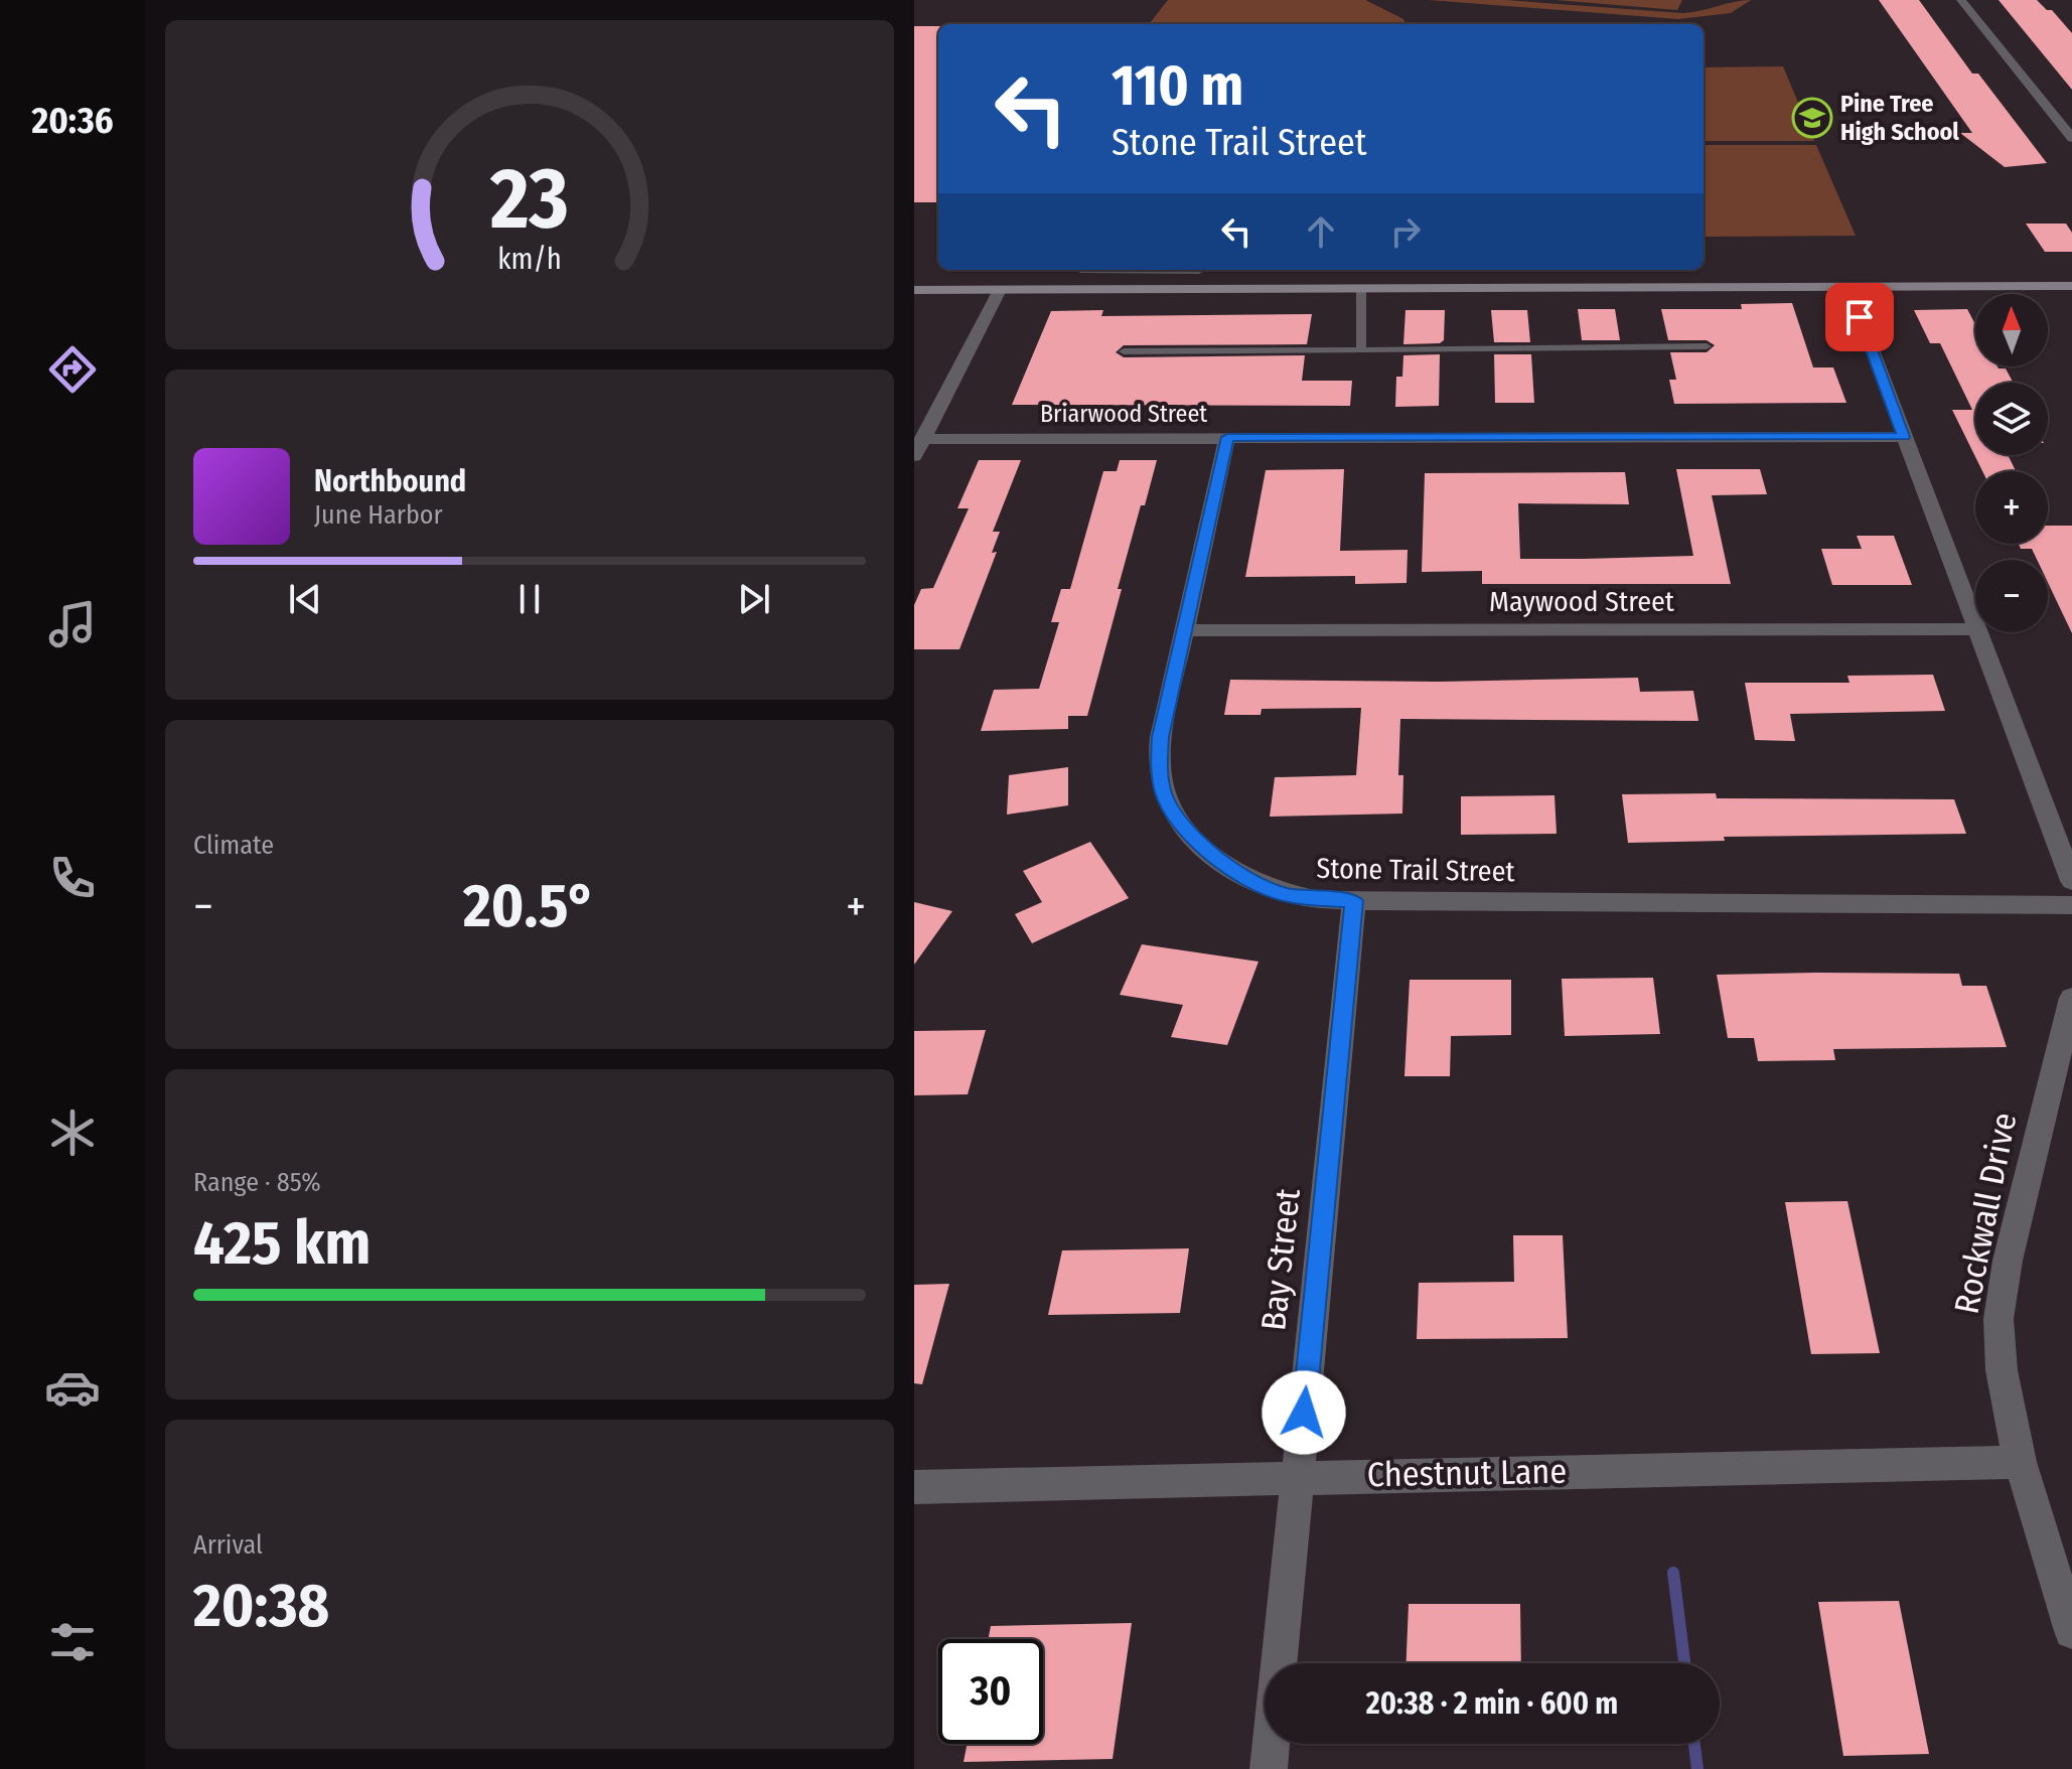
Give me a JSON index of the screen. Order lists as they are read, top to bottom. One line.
{"streets":{"street":["Briarwood Street","Maywood Street","Stone Trail Street","Rockwall Drive","Bay Street","Chestnut Lane"]},"crossings":[["Briarwood Street","Stone Trail Street"],["Maywood Street","Stone Trail Street"],["Stone Trail Street","Bay Street"],["Rockwall Drive","Chestnut Lane"],["Bay Street","Chestnut Lane"]],"places":{"school or university":["Pine Tree High School"]},"north":"top","page":{"tabs":"20:36","turn":["110 m","Stone Trail Street"],"map_buttons":["+","−"],"song":["Northbound","June Harbor"],"tile":["Climate",["Range · 85%","425 km"],["Arrival","20:38"]],"heat":["−","20.5°","+"],"limit":"30","trip":"20:38 · 2 min · 600 m","gauge":["23","km/h"]}}
